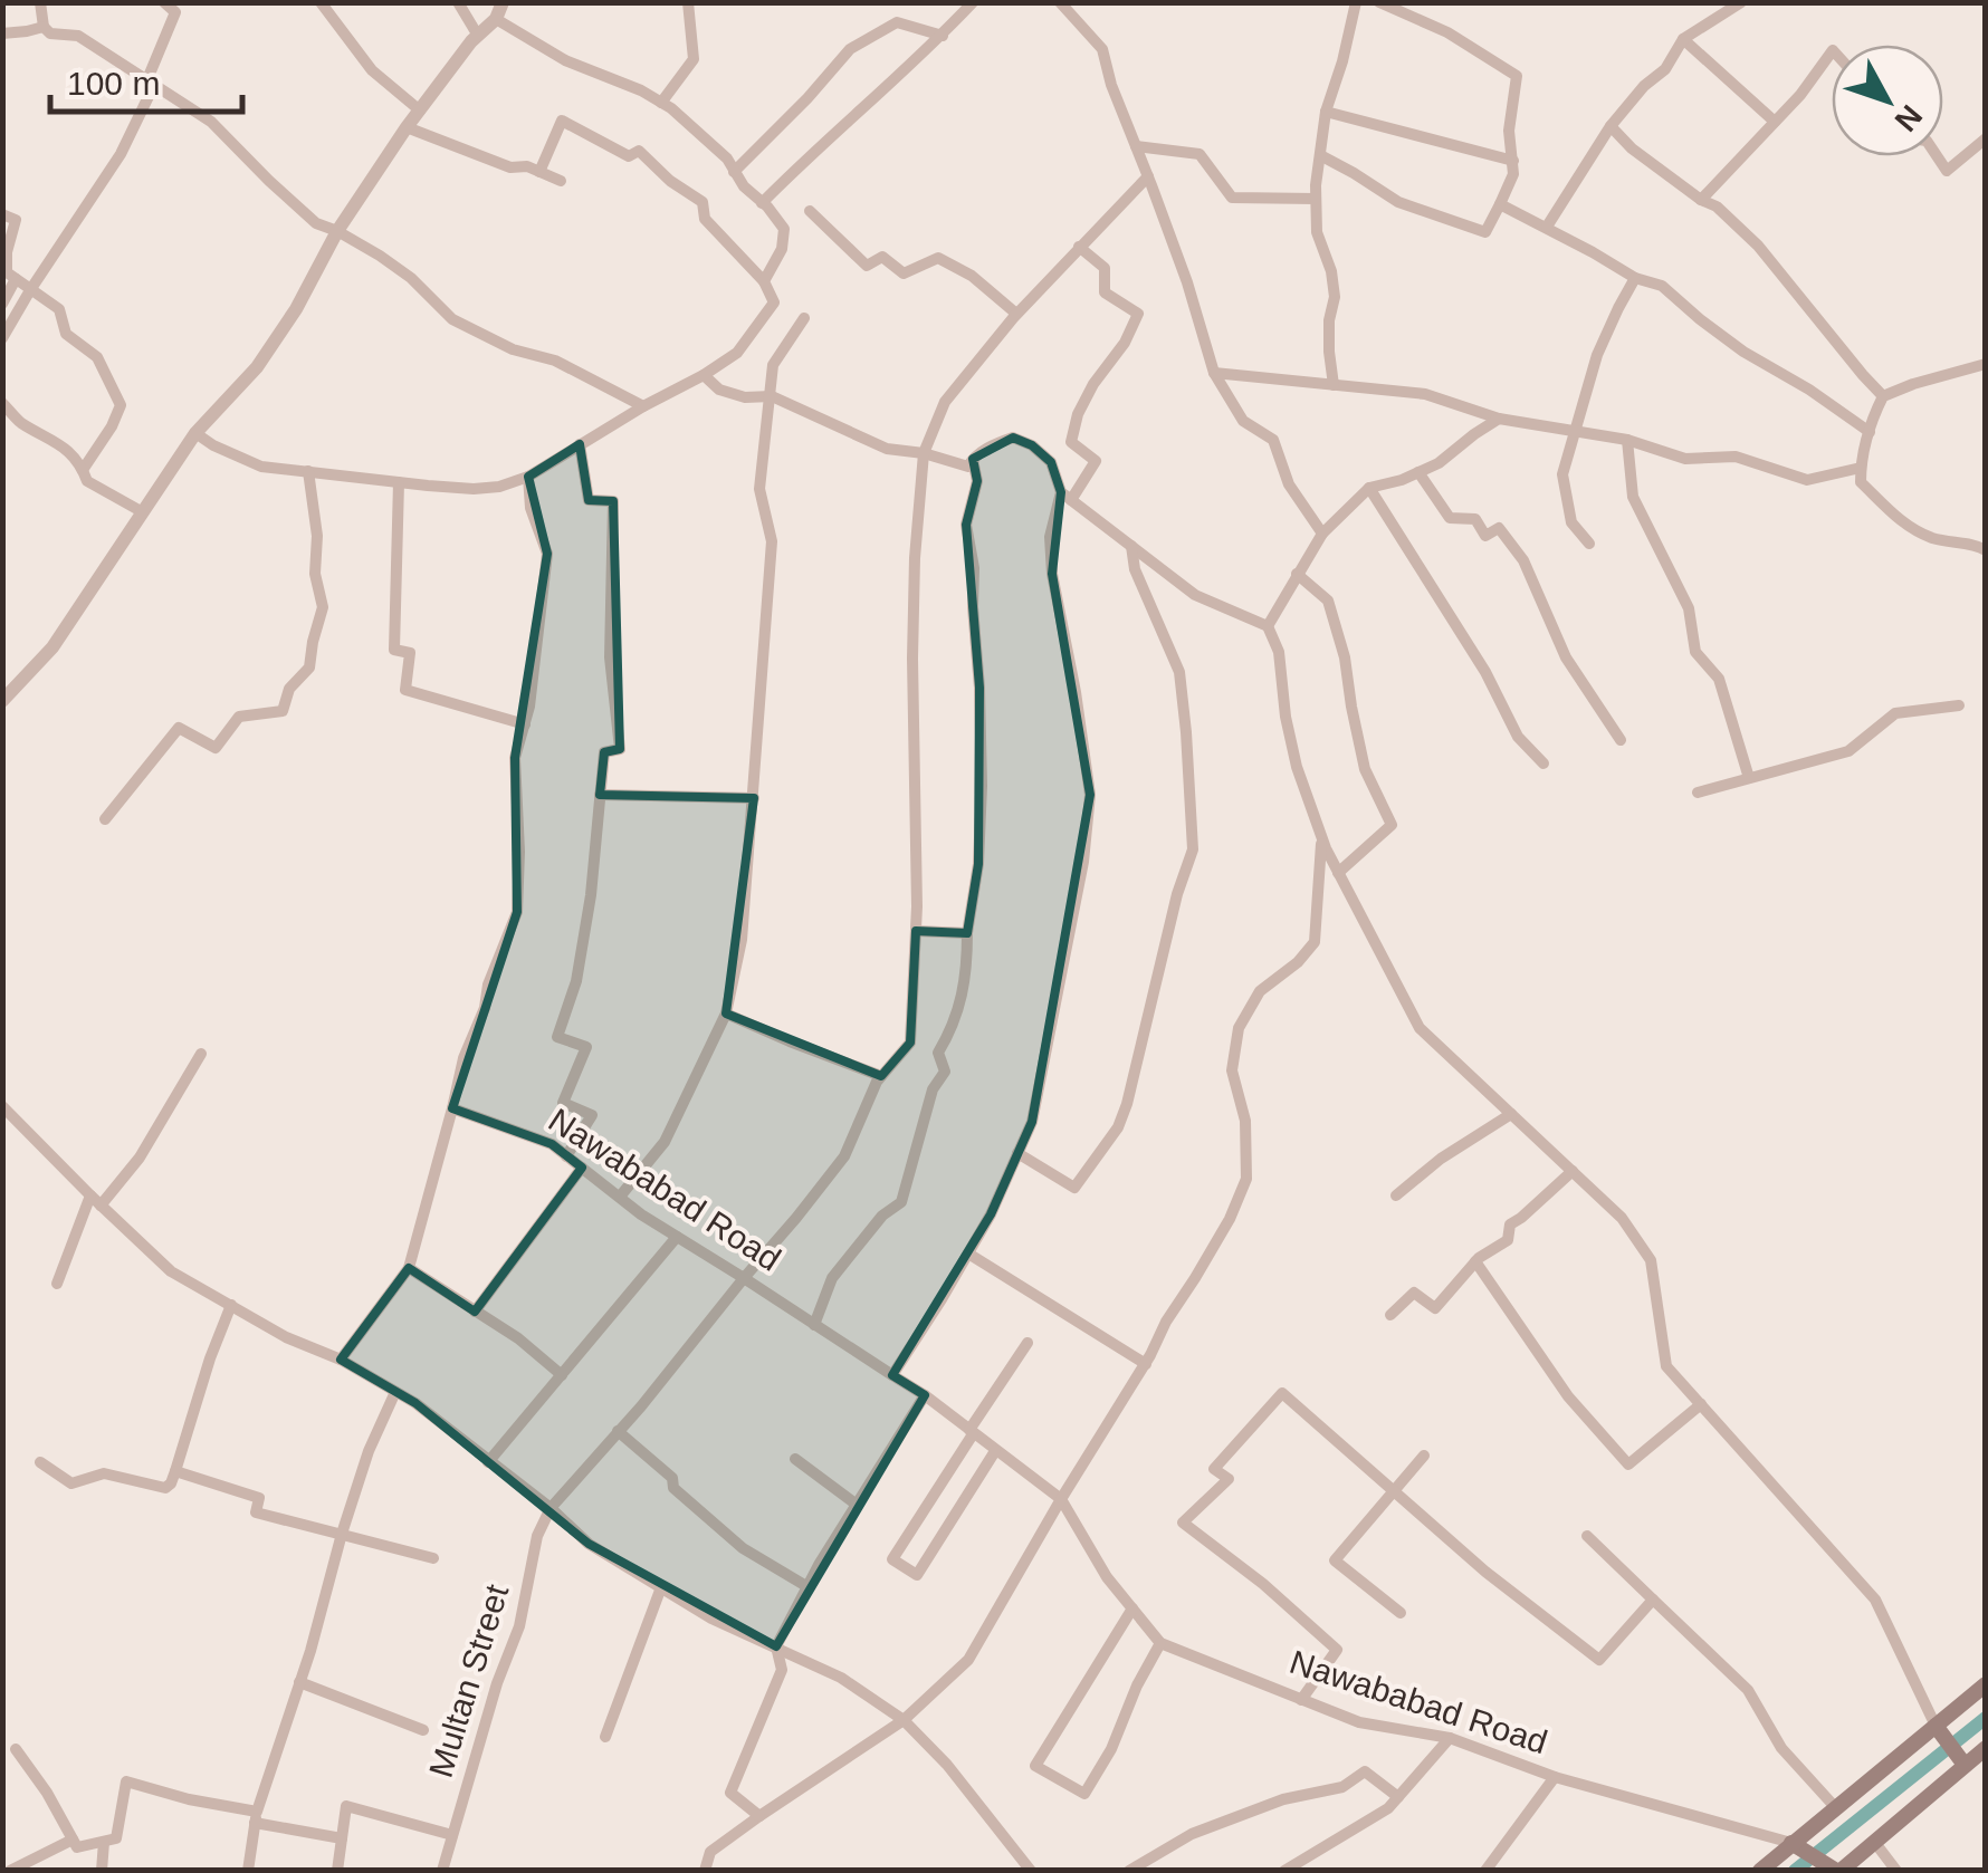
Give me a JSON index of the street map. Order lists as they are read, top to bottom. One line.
{"streets":{"street":["Nawababad Road","Multan Street"]},"scale_bar":"100 m","north":"bottom right"}
